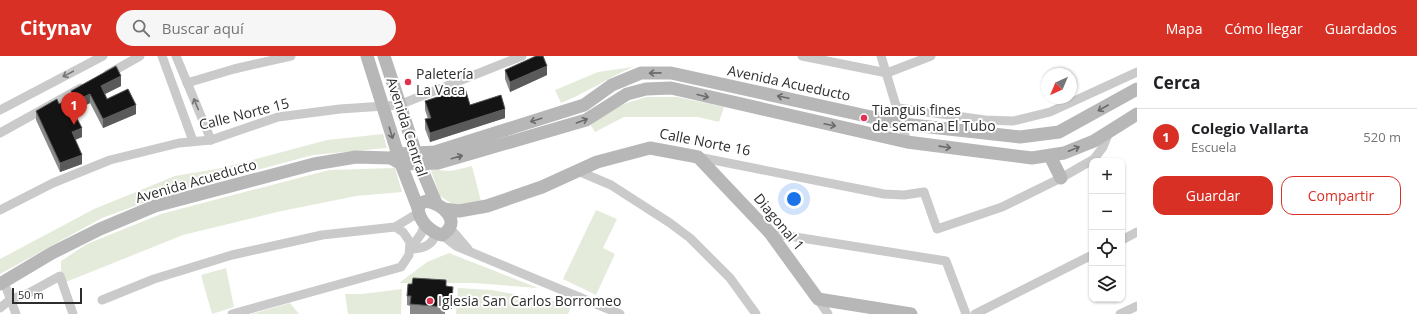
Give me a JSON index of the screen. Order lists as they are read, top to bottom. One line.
{"streets":{"street":["Avenida Acueducto","Calle Norte 15","Avenida Central","Calle Norte 16","Diagonal 1"]},"crossings":[["Avenida Acueducto","Avenida Central"],["Calle Norte 15","Avenida Central"],["Avenida Central","Calle Norte 16"],["Calle Norte 16","Diagonal 1"]],"places":["Paletería La Vaca","Tianguis fines de semana El Tubo","Iglesia San Carlos Borromeo"],"scale_bar":"50 m","north":"bottom left","page":{"header":"Citynav","search":"Buscar aquí","nav":["Mapa","Cómo llegar","Guardados"],"heading":"Cerca","pins":"1","list":[{"mark":"1","name":"Colegio Vallarta","note":"Escuela","value":"520 m"}],"map_buttons":["+","−"],"buttons":["Guardar","Compartir"],"scale":"50 m"}}
